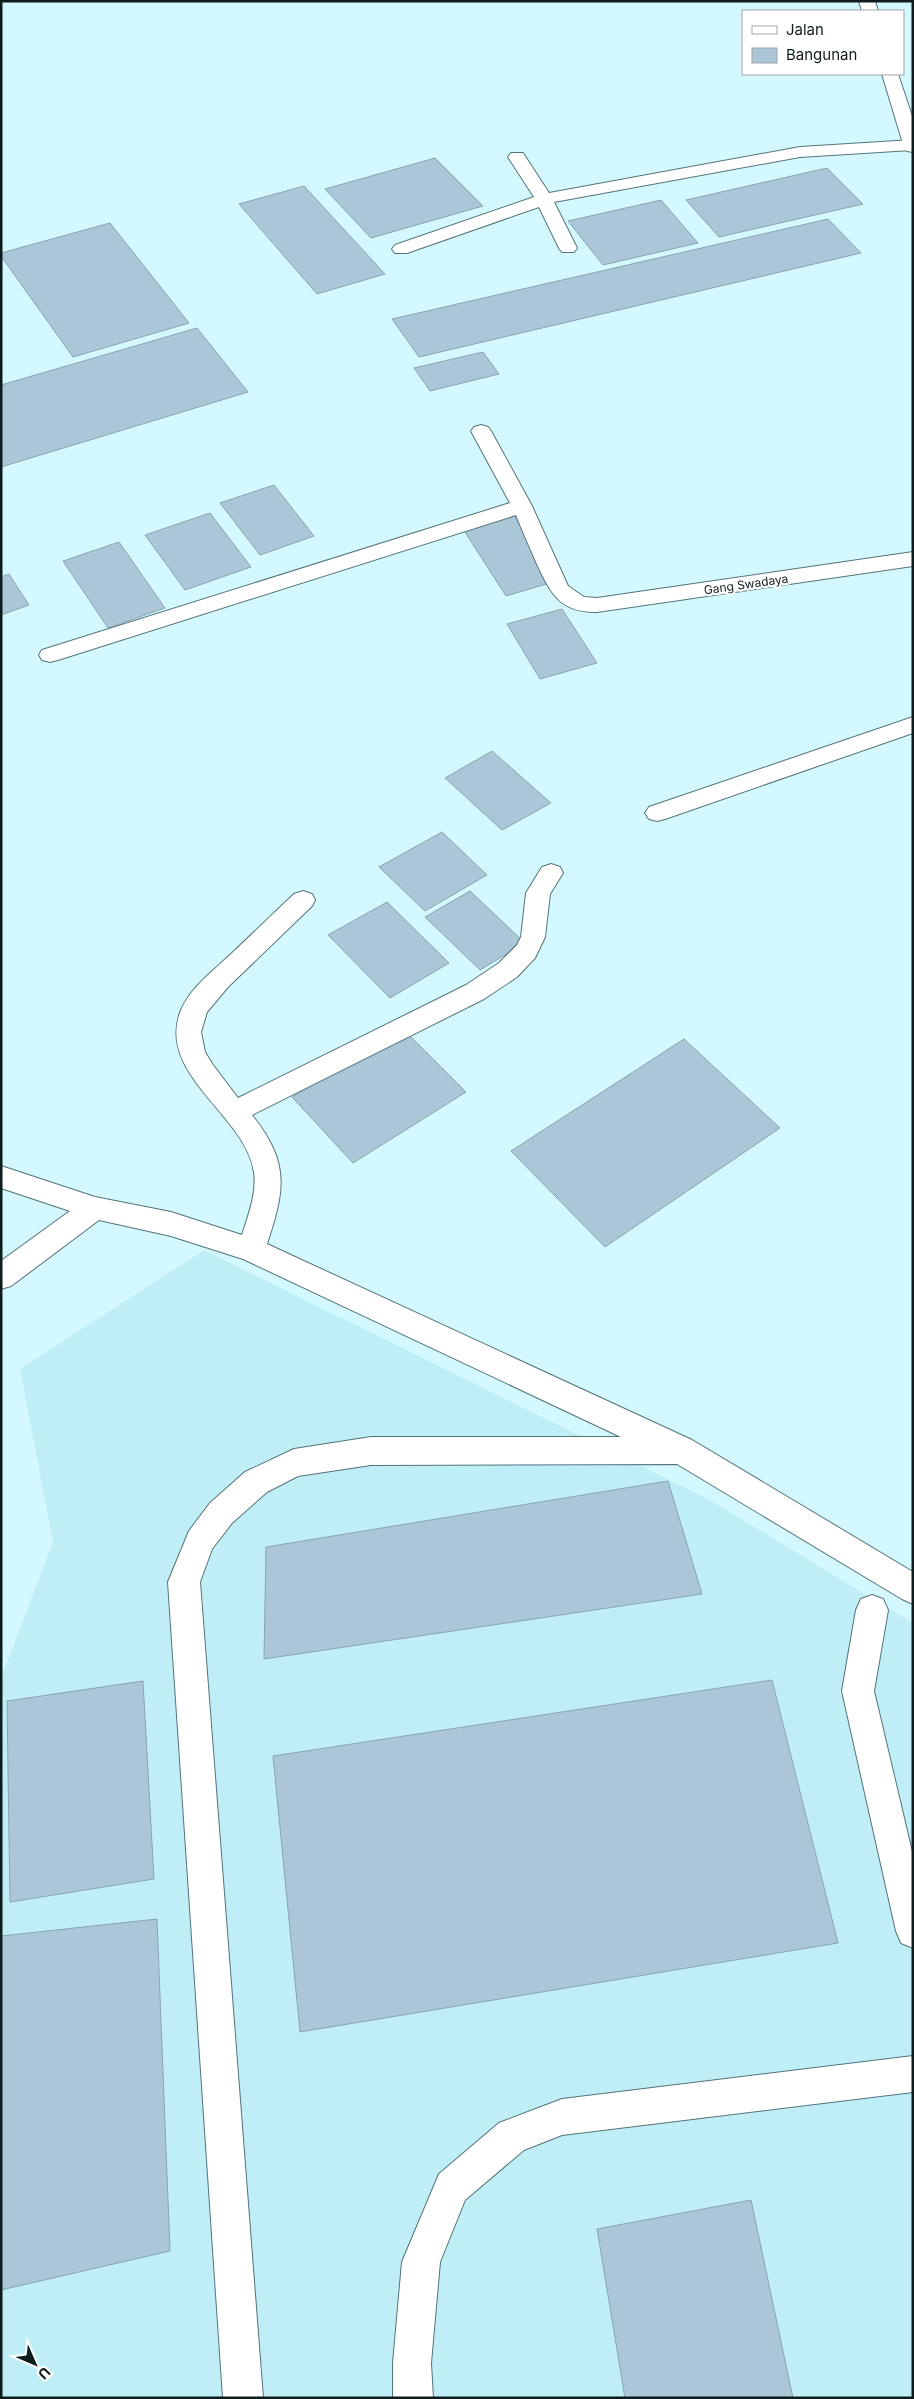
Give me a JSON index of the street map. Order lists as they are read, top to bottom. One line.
{"streets":{"street":["Gang Swadaya"]},"legend":["Jalan","Bangunan"],"north":"bottom right"}
